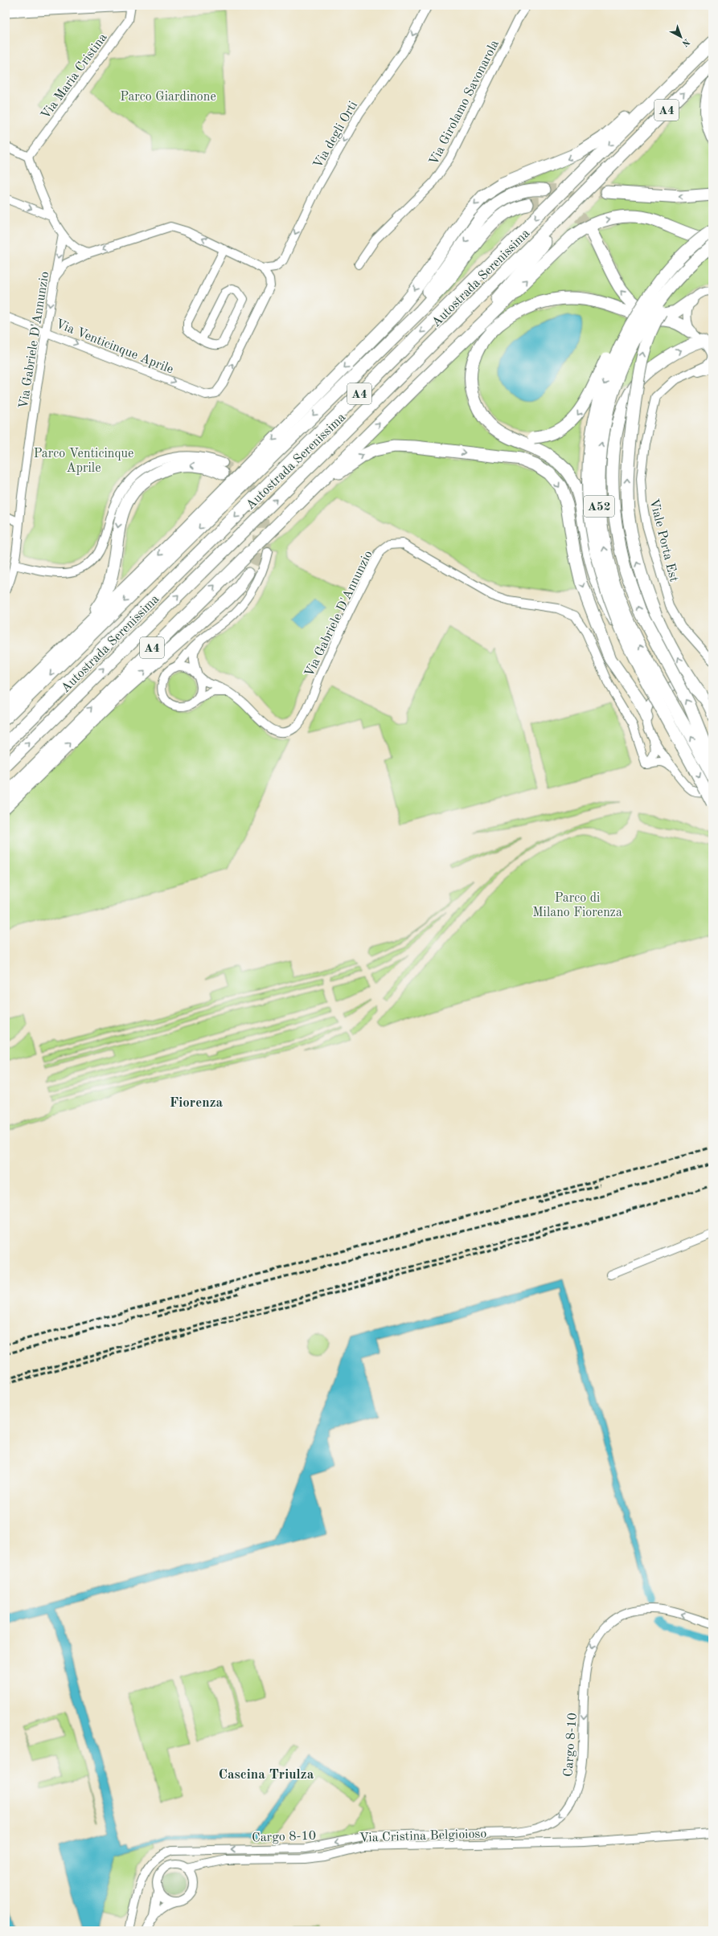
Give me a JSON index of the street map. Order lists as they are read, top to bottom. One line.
{"streets":{"highway":["A4","Autostrada Serenissima","A52"],"street":["Via Maria Cristina","Via Girolamo Savonarola","Via degli Orti","Via Gabriele D'Annunzio","Via Venticinque Aprile","Viale Porta Est","Cargo 8-10","Via Cristina Belgioioso"]},"crossings":[["Via degli Orti","Via Venticinque Aprile"],["Via Gabriele D'Annunzio","Via Venticinque Aprile"]],"one_way":["Via degli Orti","Cargo 8-10"],"districts":["Fiorenza","Cascina Triulza"],"parks":["Parco Giardinone","Parco Venticinque Aprile","Parco di Milano Fiorenza"],"north":"bottom right"}
